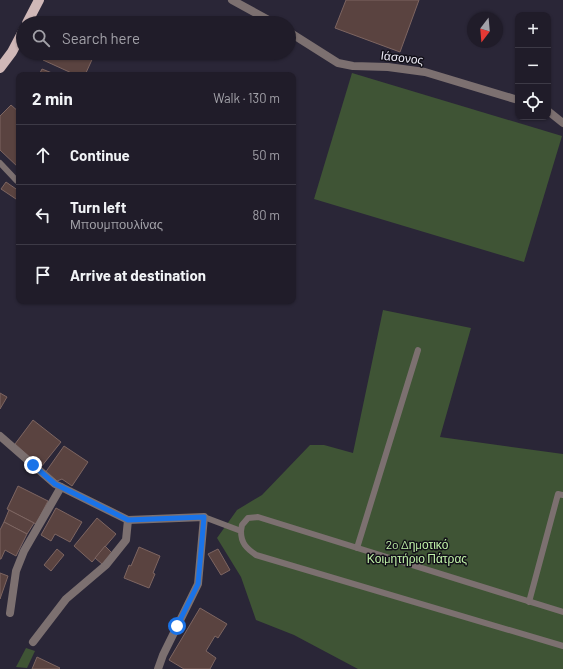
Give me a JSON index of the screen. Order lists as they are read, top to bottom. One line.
{"streets":{"street":["Ιάσονος"]},"parks":["2o Δημοτικό Κοιμητήριο Πάτρας"],"north":"bottom","page":{"map_buttons":["+","−"],"search":"Search here","heading":["2 min","Walk · 130 m"],"list":[["Continue","50 m"],["Turn left","Μπουμπουλίνας","80 m"],"Arrive at destination"]}}
